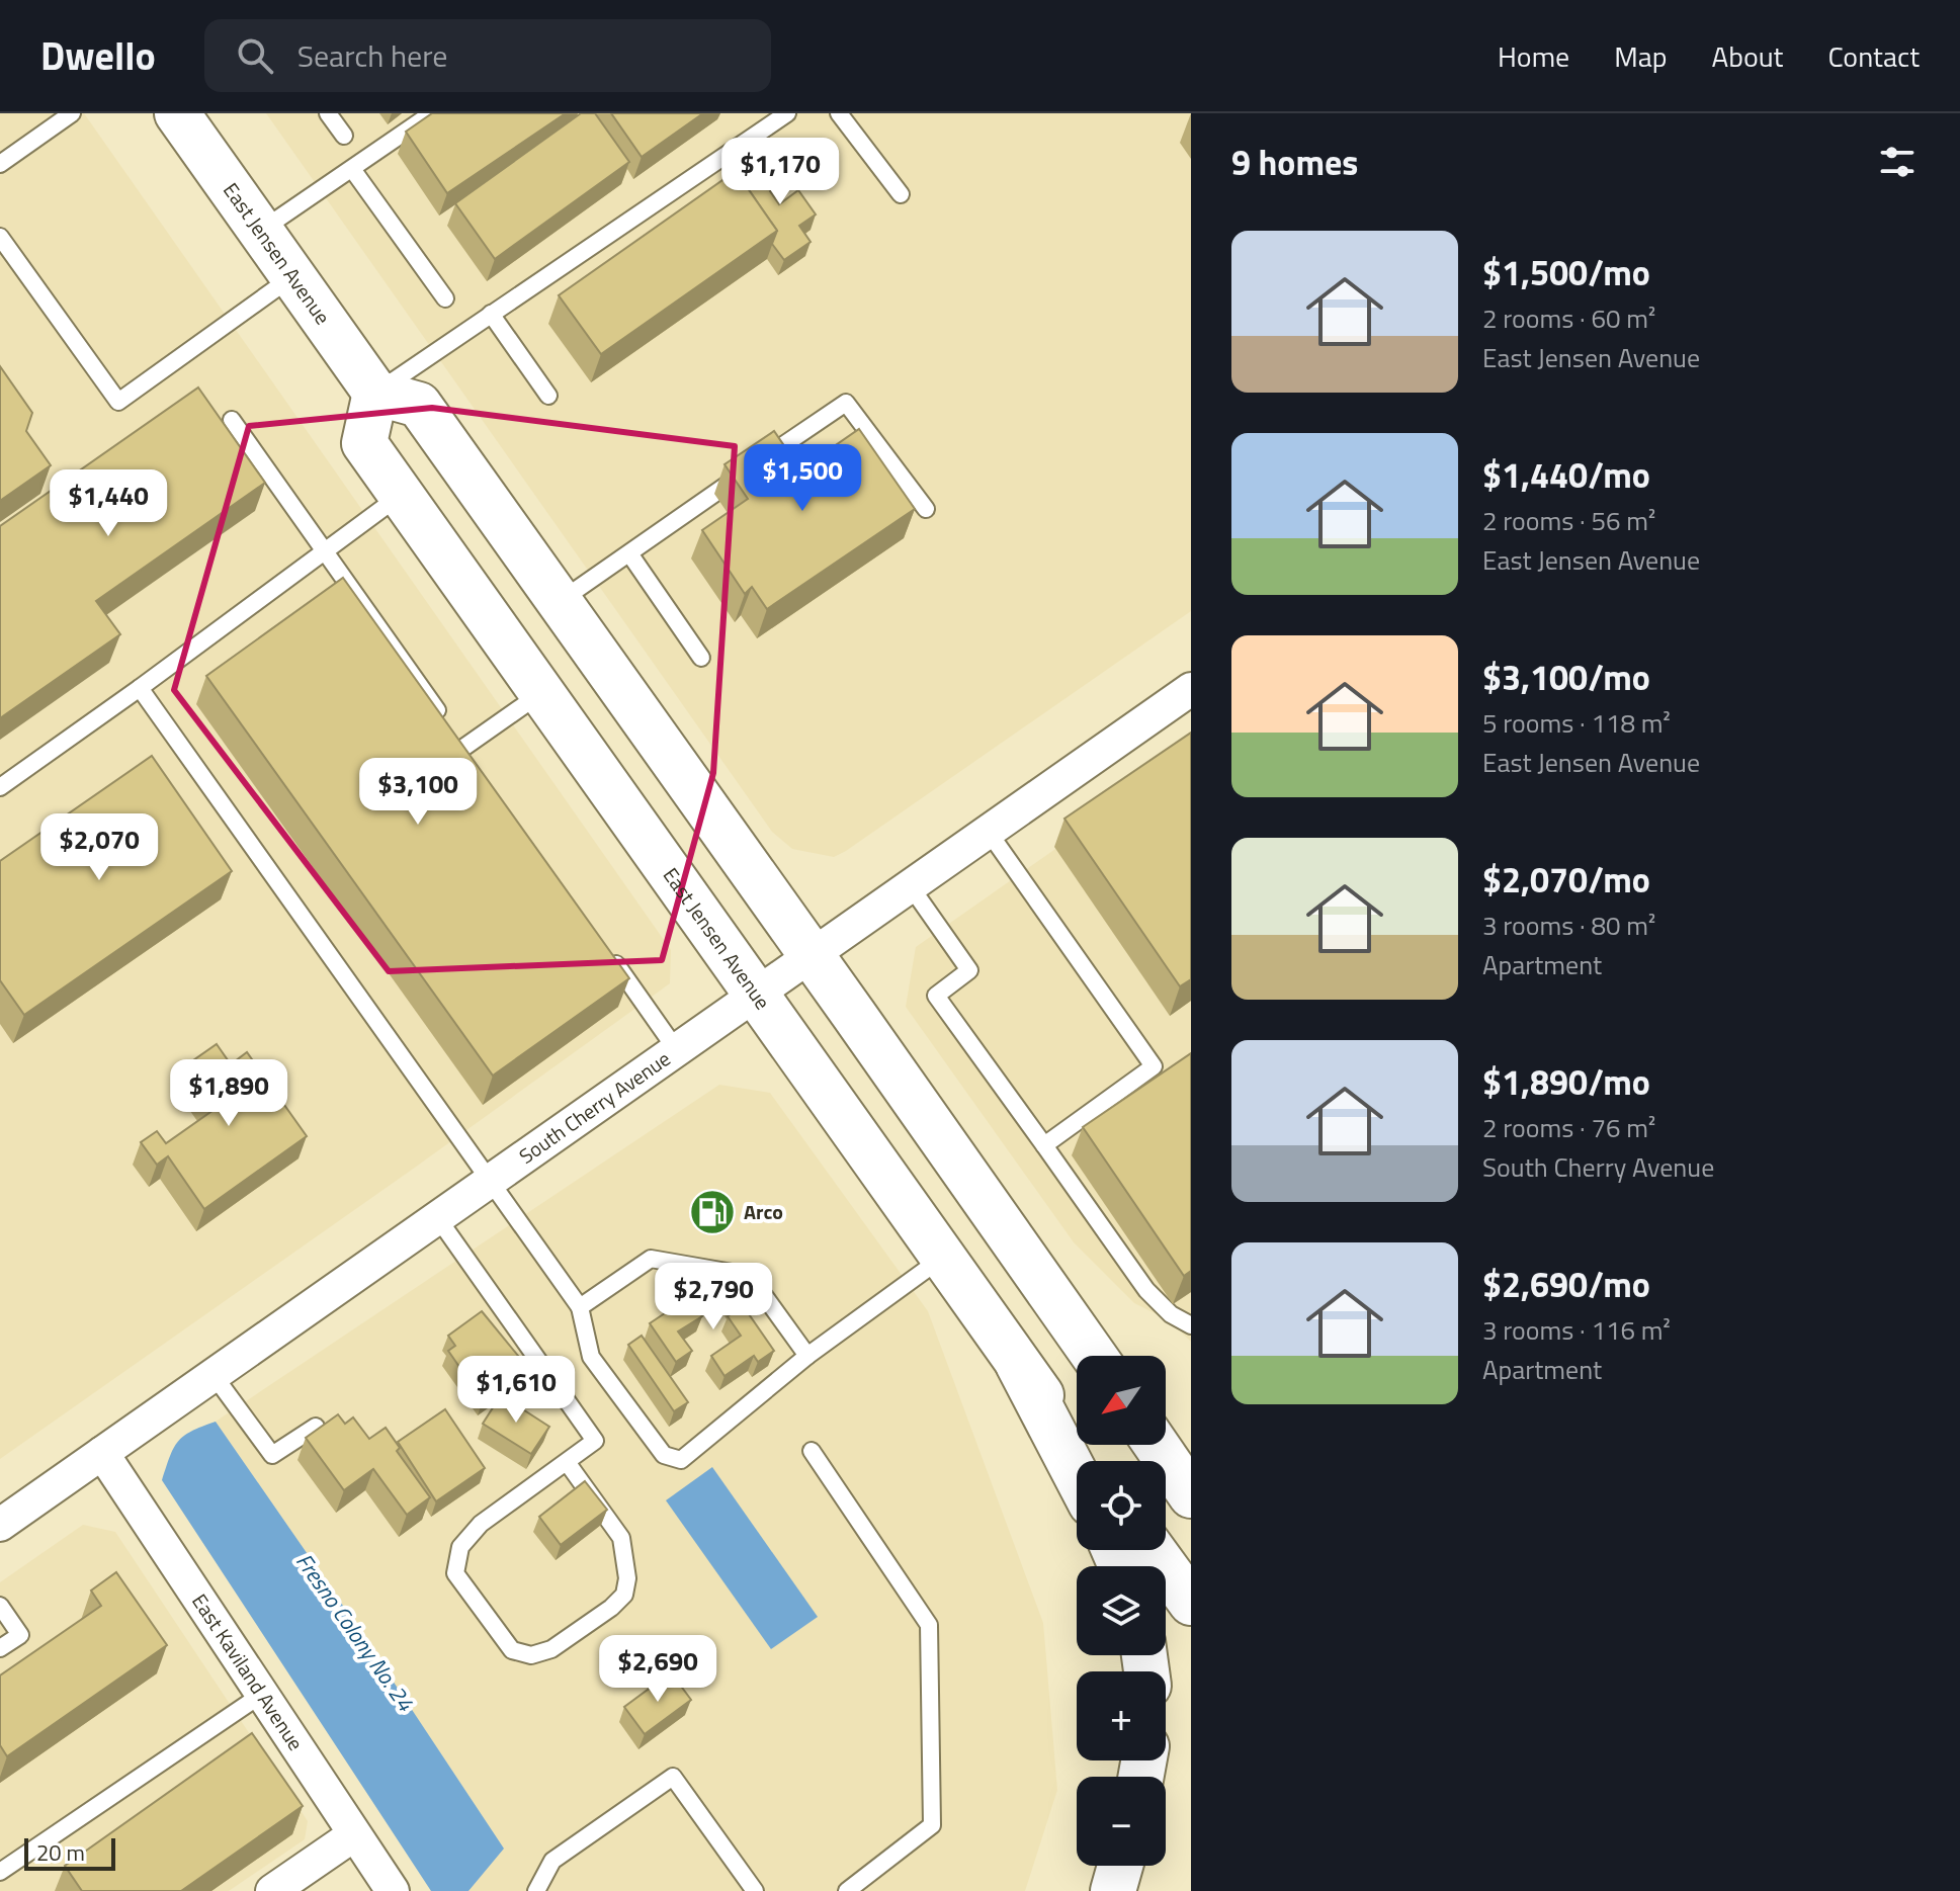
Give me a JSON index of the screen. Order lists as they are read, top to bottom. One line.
{"streets":{"main road":["East Jensen Avenue"],"street":["South Cherry Avenue","East Kaviland Avenue"]},"crossings":[["East Jensen Avenue","South Cherry Avenue"],["South Cherry Avenue","East Kaviland Avenue"]],"water":["Fresno Colony No. 24"],"places":{"fuel station":["Arco"]},"scale_bar":"20 m","north":"bottom left","page":{"header":"Dwello","search":"Search here","nav":["Home","Map","About","Contact"],"heading":"9 homes","price":["$1,170","$1,500","$1,440","$3,100","$2,070","$1,890","$2,790","$1,610","$2,690"],"list":[{"name":"$1,500/mo","note":"2 rooms · 60 m² · East Jensen Avenue"},{"name":"$1,440/mo","note":"2 rooms · 56 m² · East Jensen Avenue"},{"name":"$3,100/mo","note":"5 rooms · 118 m² · East Jensen Avenue"},{"name":"$2,070/mo","note":"3 rooms · 80 m² · Apartment"},{"name":"$1,890/mo","note":"2 rooms · 76 m² · South Cherry Avenue"},{"name":"$2,690/mo","note":"3 rooms · 116 m² · Apartment"}],"map_buttons":["+","−"],"scale":"20 m"}}
